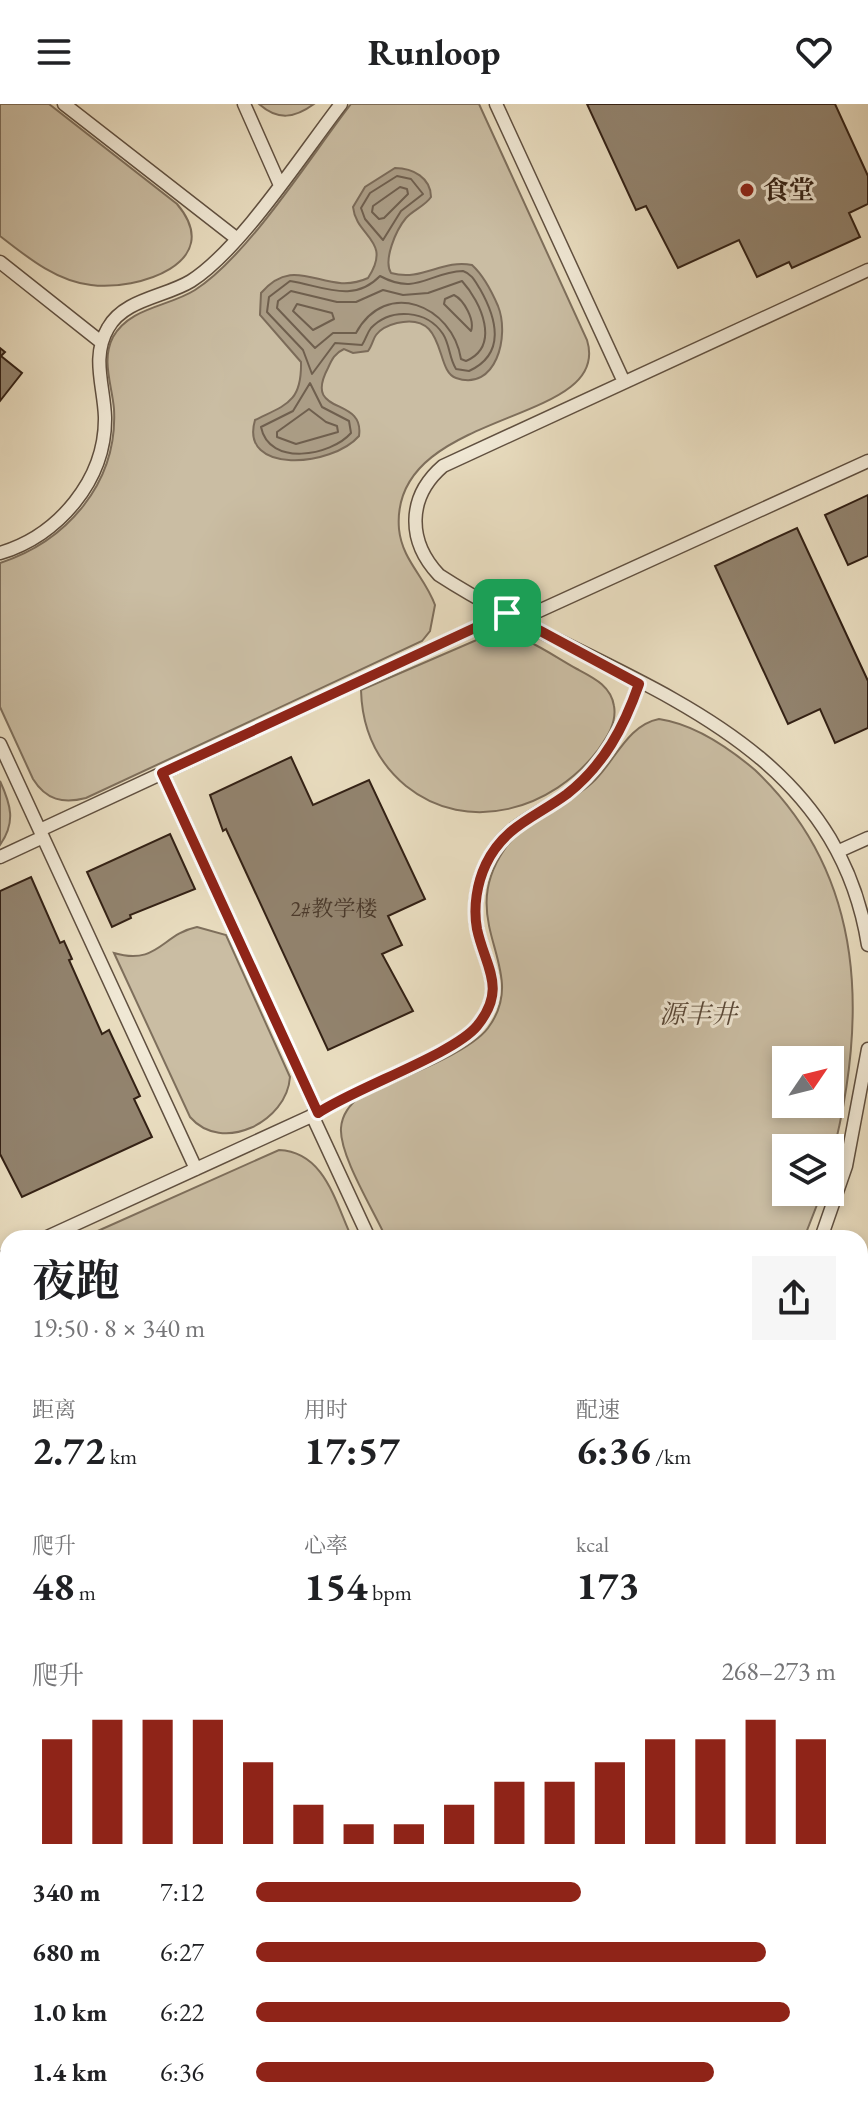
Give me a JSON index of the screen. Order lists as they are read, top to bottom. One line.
{"parks":["源丰井"],"places":["食堂"],"house_numbers":["2#教学楼"],"north":"top right","page":{"header":"Runloop","heading":["夜跑","19:50 · 8 × 340 m"],"stats":[["距离","2.72 km"],["用时","17:57"],["配速","6:36 /km"],["爬升","48 m"],["心率","154 bpm"],["kcal","173"]],"chart":["爬升","268–273 m"],"list":[{"name":"340 m","note":"7:12"},{"name":"680 m","note":"6:27"},{"name":"1.0 km","note":"6:22"},{"name":"1.4 km","note":"6:36"}]}}
